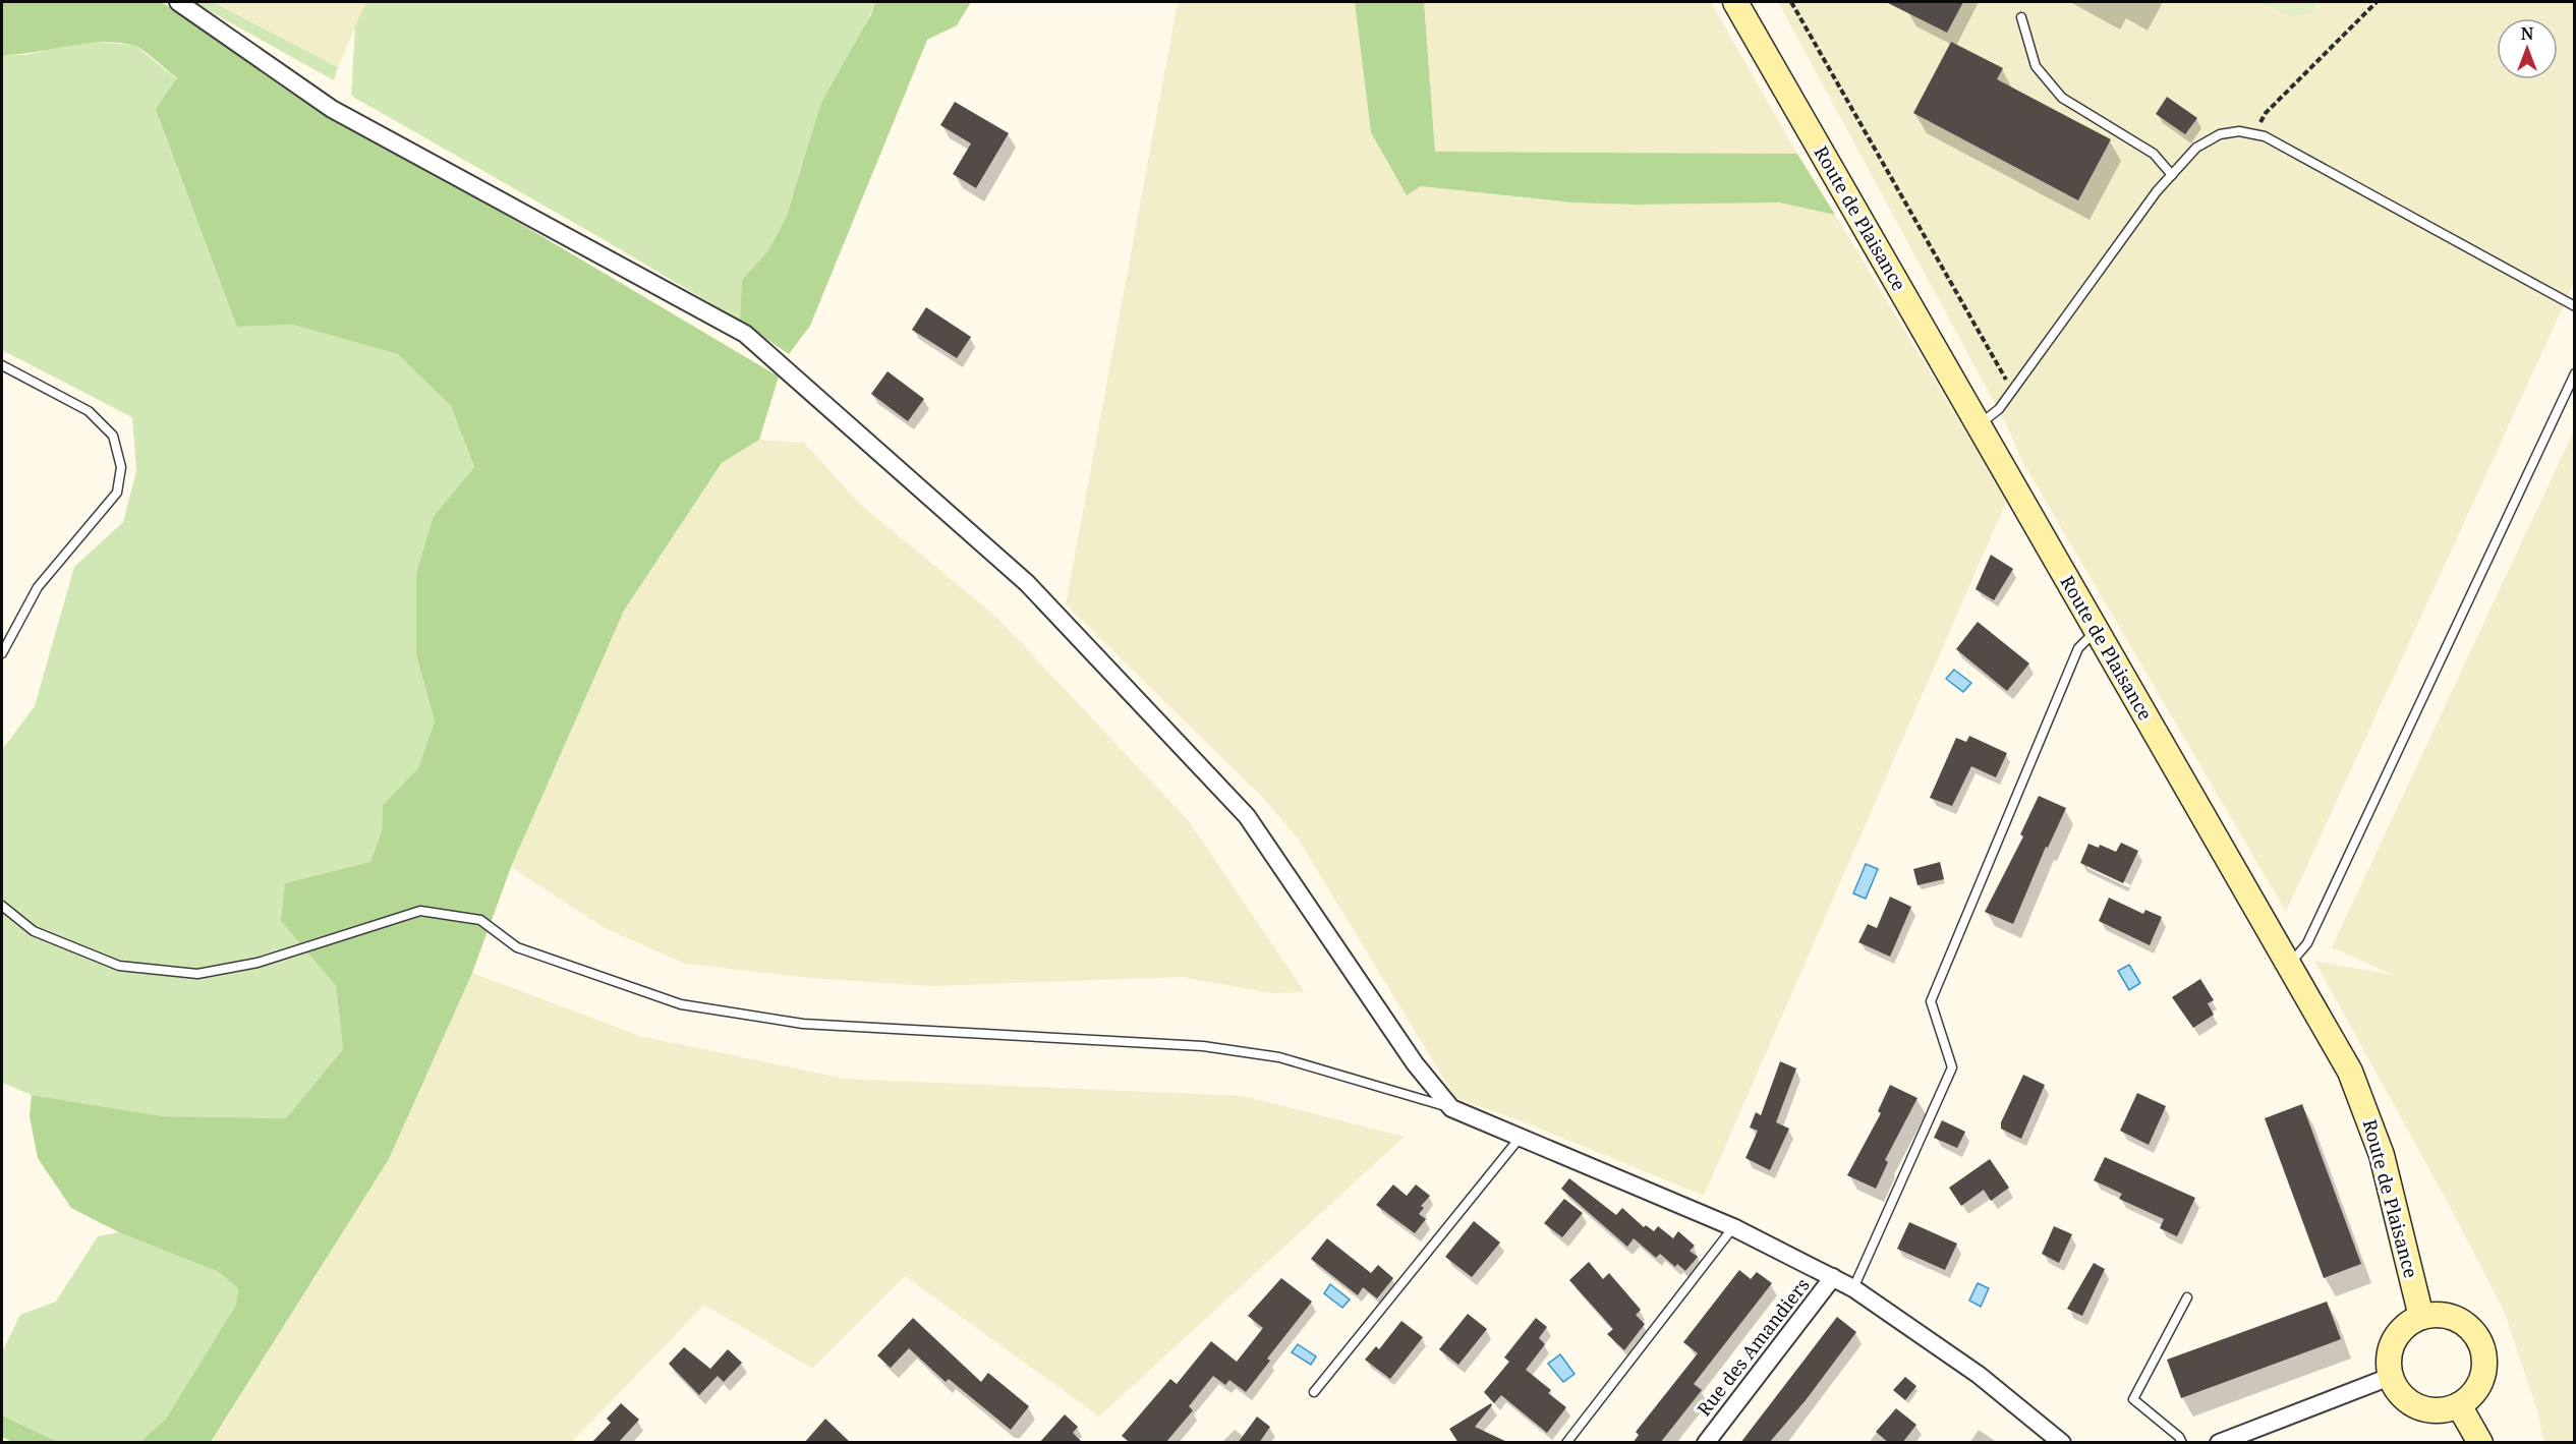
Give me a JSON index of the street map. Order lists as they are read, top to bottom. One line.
{"streets":{"main road":["Route de Plaisance"],"street":["Rue des Amandiers"]},"north":"top"}
